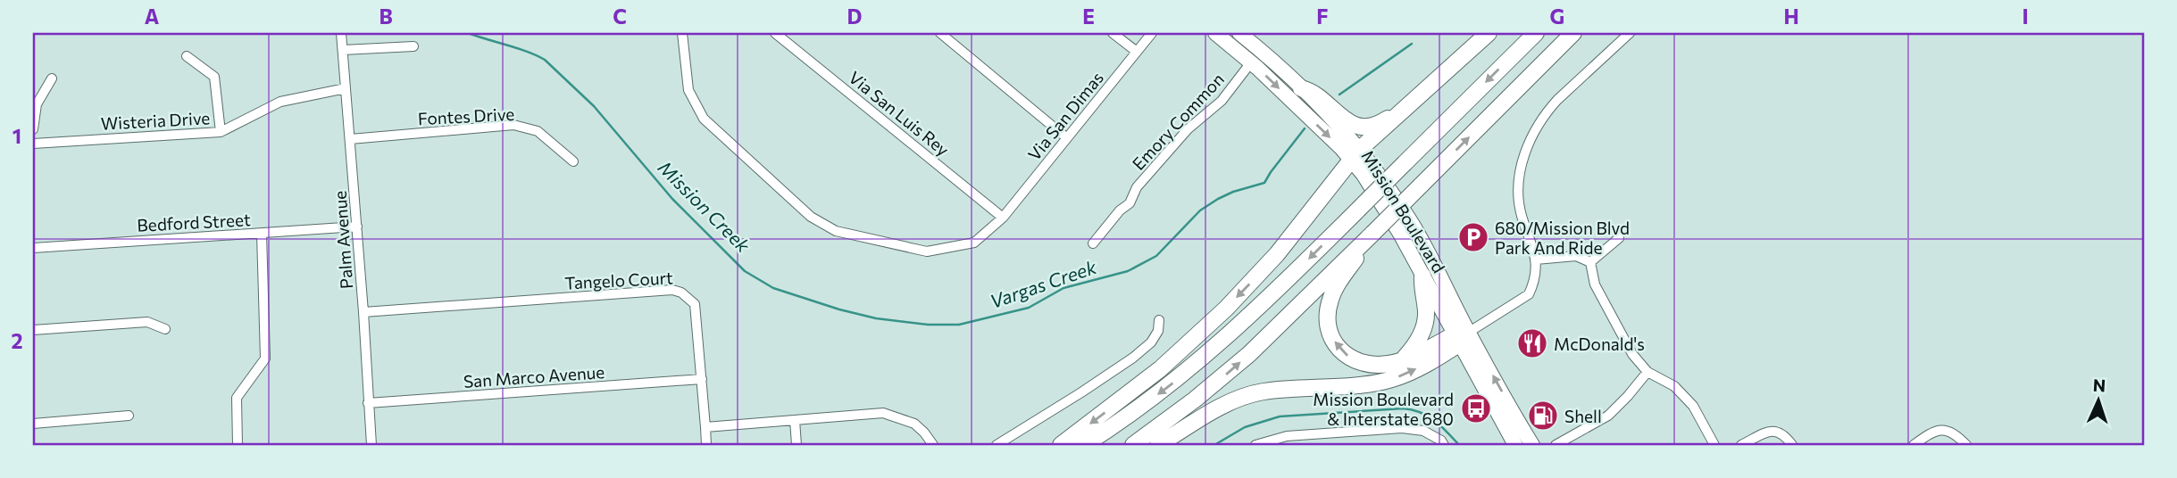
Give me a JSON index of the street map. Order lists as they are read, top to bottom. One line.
{"streets":{"main road":["Mission Boulevard"],"street":["Via San Luis Rey","Fontes Drive","Via San Dimas","Wisteria Drive","Emory Common","Bedford Street","Palm Avenue","Tangelo Court","San Marco Avenue"]},"crossings":[["Via San Luis Rey","Via San Dimas"],["Fontes Drive","Palm Avenue"],["Wisteria Drive","Palm Avenue"],["Emory Common","Mission Boulevard"],["Bedford Street","Palm Avenue"],["Palm Avenue","Tangelo Court"],["Palm Avenue","San Marco Avenue"],["Tangelo Court","San Marco Avenue"]],"water":["Mission Creek","Vargas Creek"],"places":{"parking":["680/Mission Blvd Park And Ride"],"restaurant":["McDonald's"],"bus stop":["Mission Boulevard & Interstate 680"],"fuel station":["Shell"]},"north":"top","grid":{"columns":["A","B","C","D","E","F","G","H","I"],"rows":["1","2"]}}
